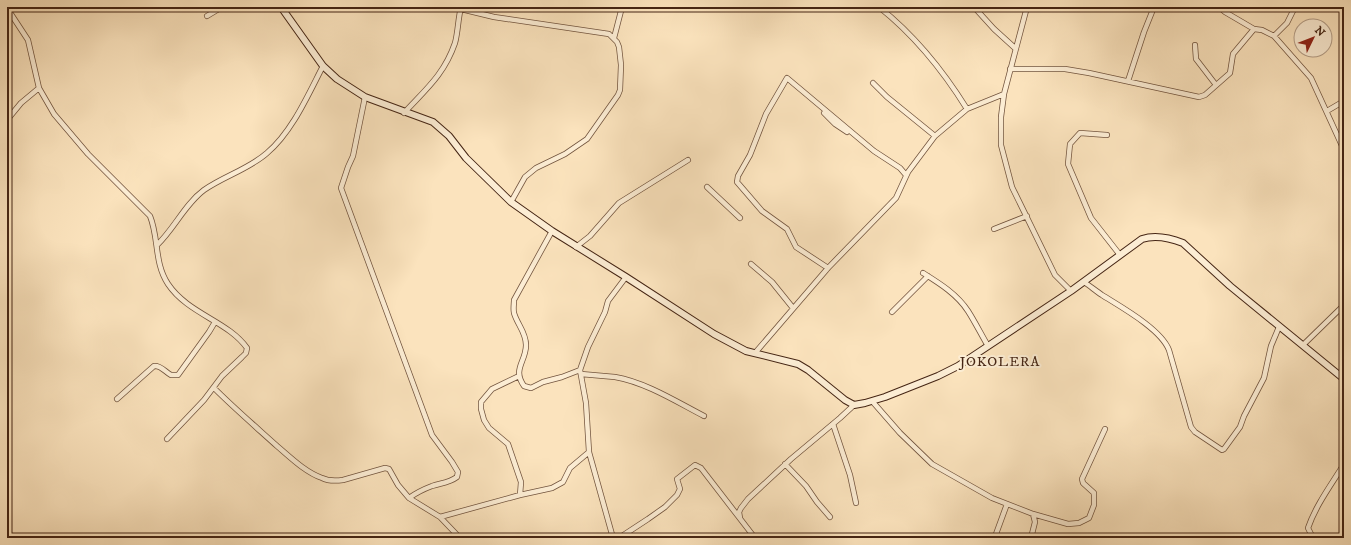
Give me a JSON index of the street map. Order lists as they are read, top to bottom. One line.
{"districts":["JOKOLERA"],"north":"top right"}
